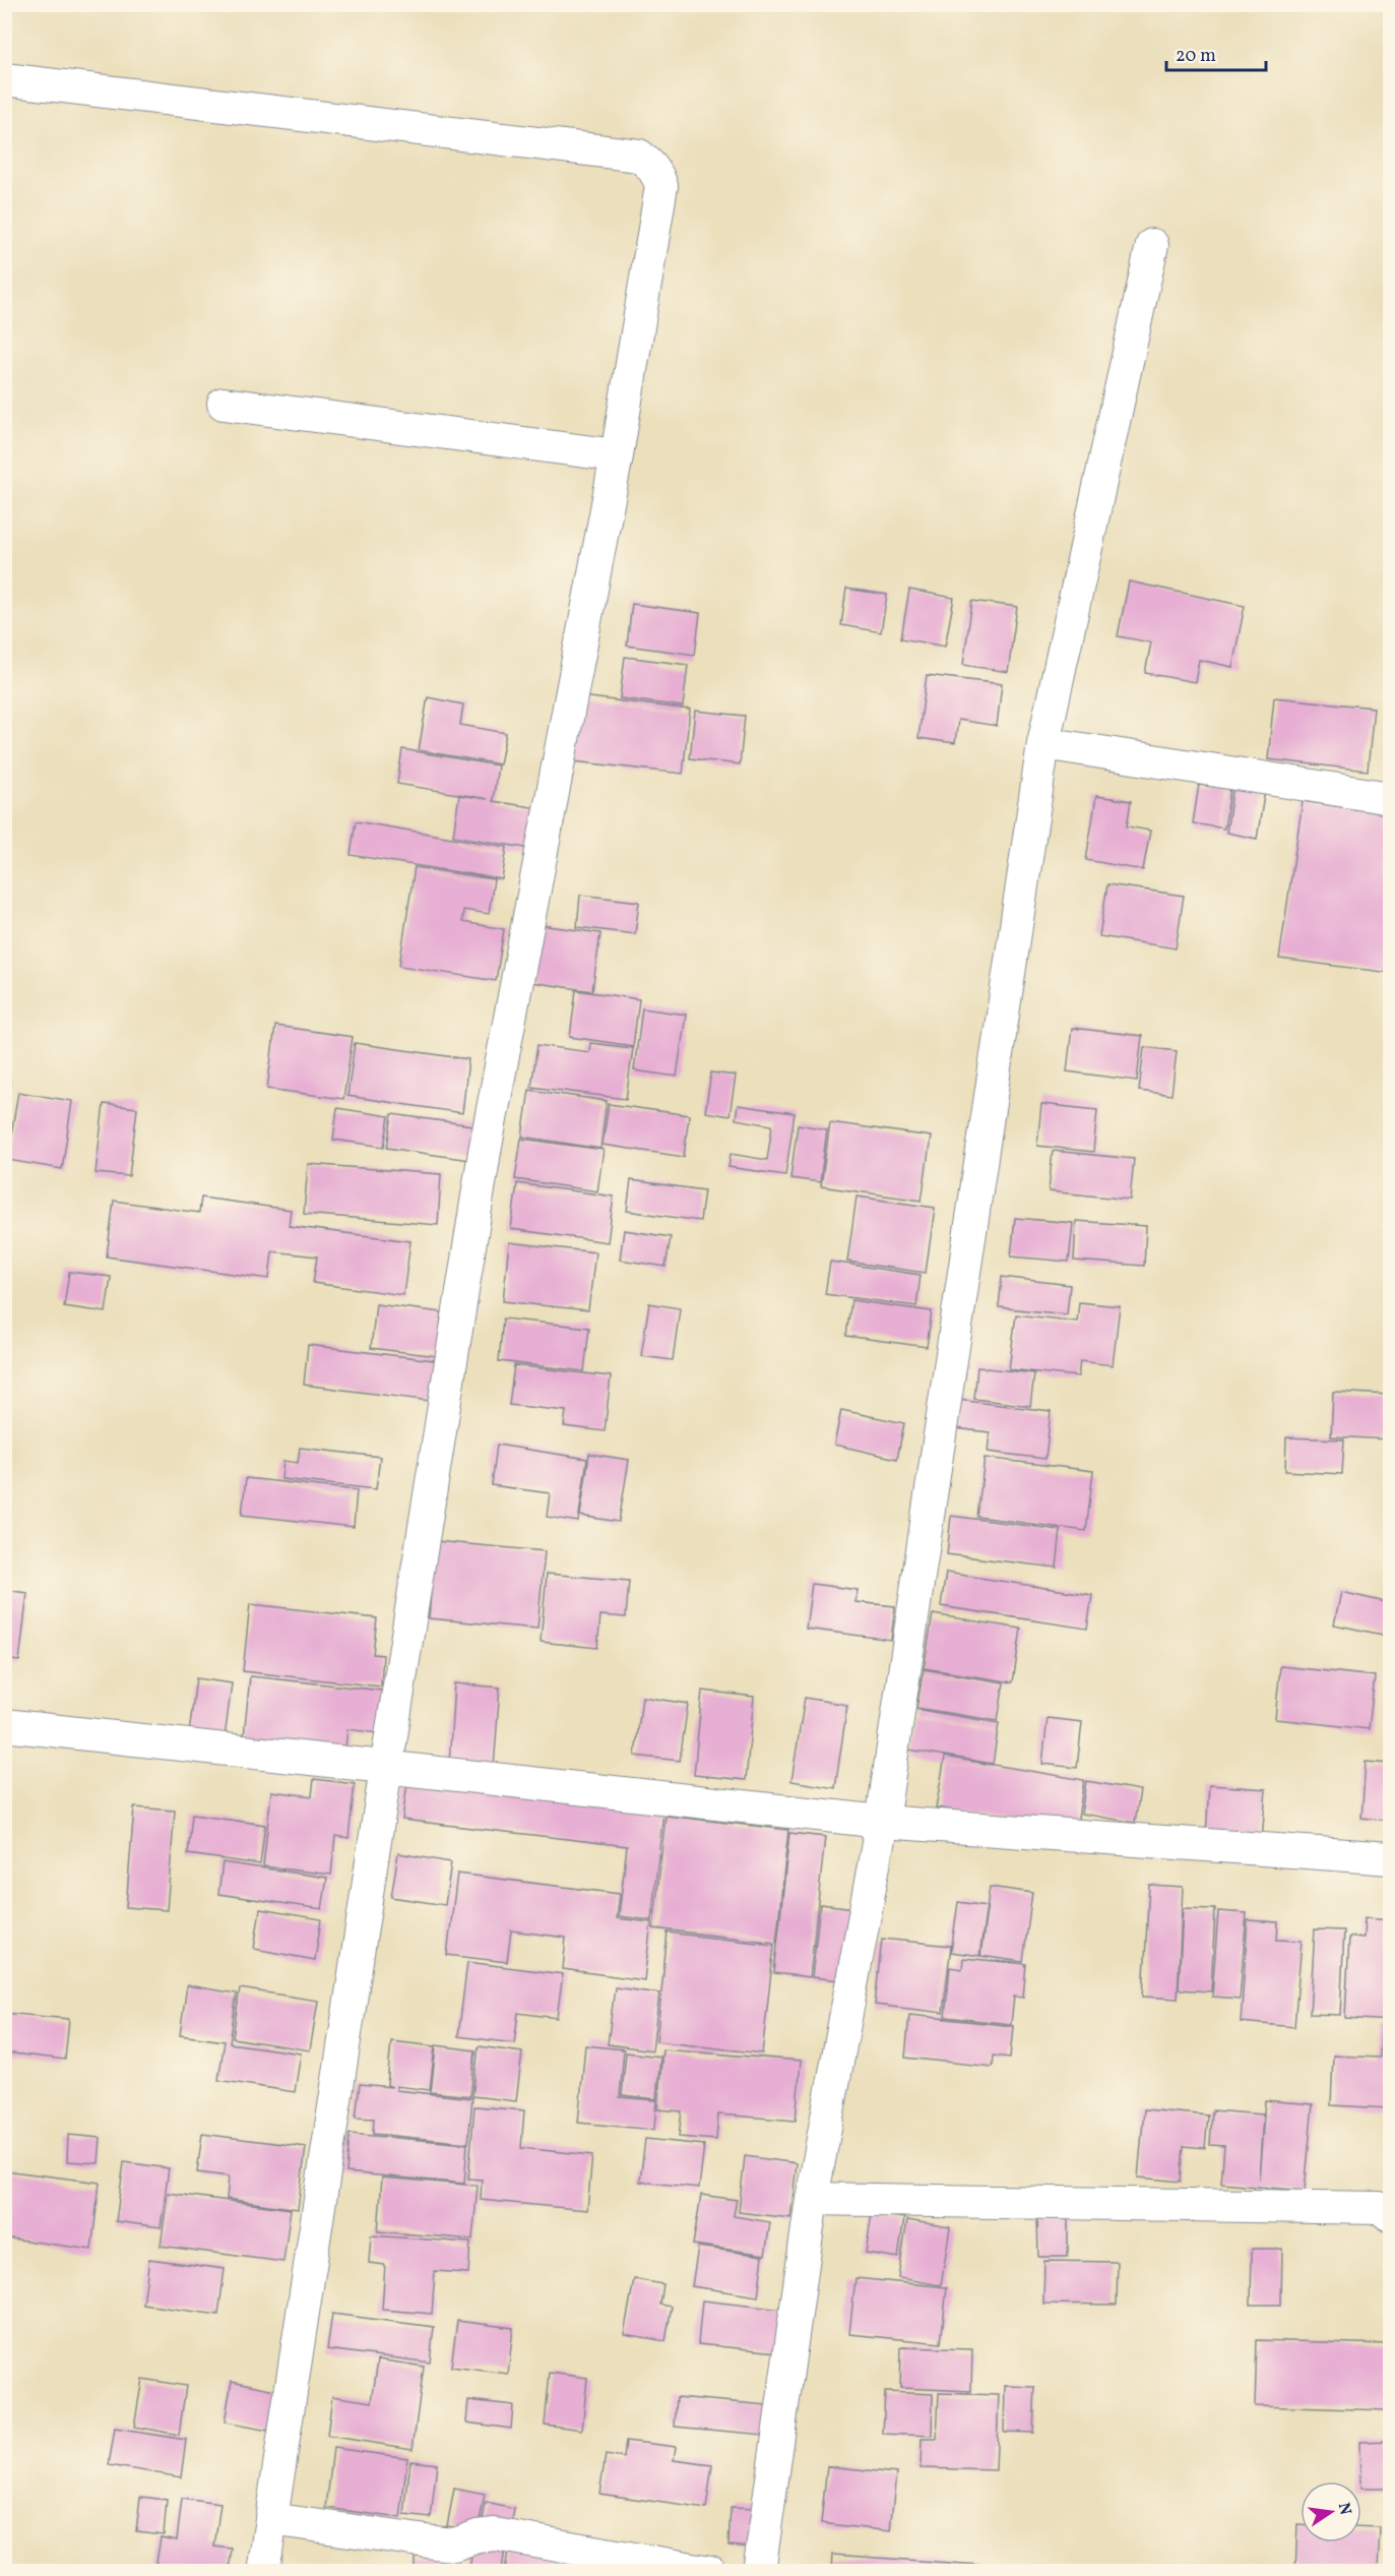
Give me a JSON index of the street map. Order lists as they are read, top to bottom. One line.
{"scale_bar":"20 m","north":"right"}
